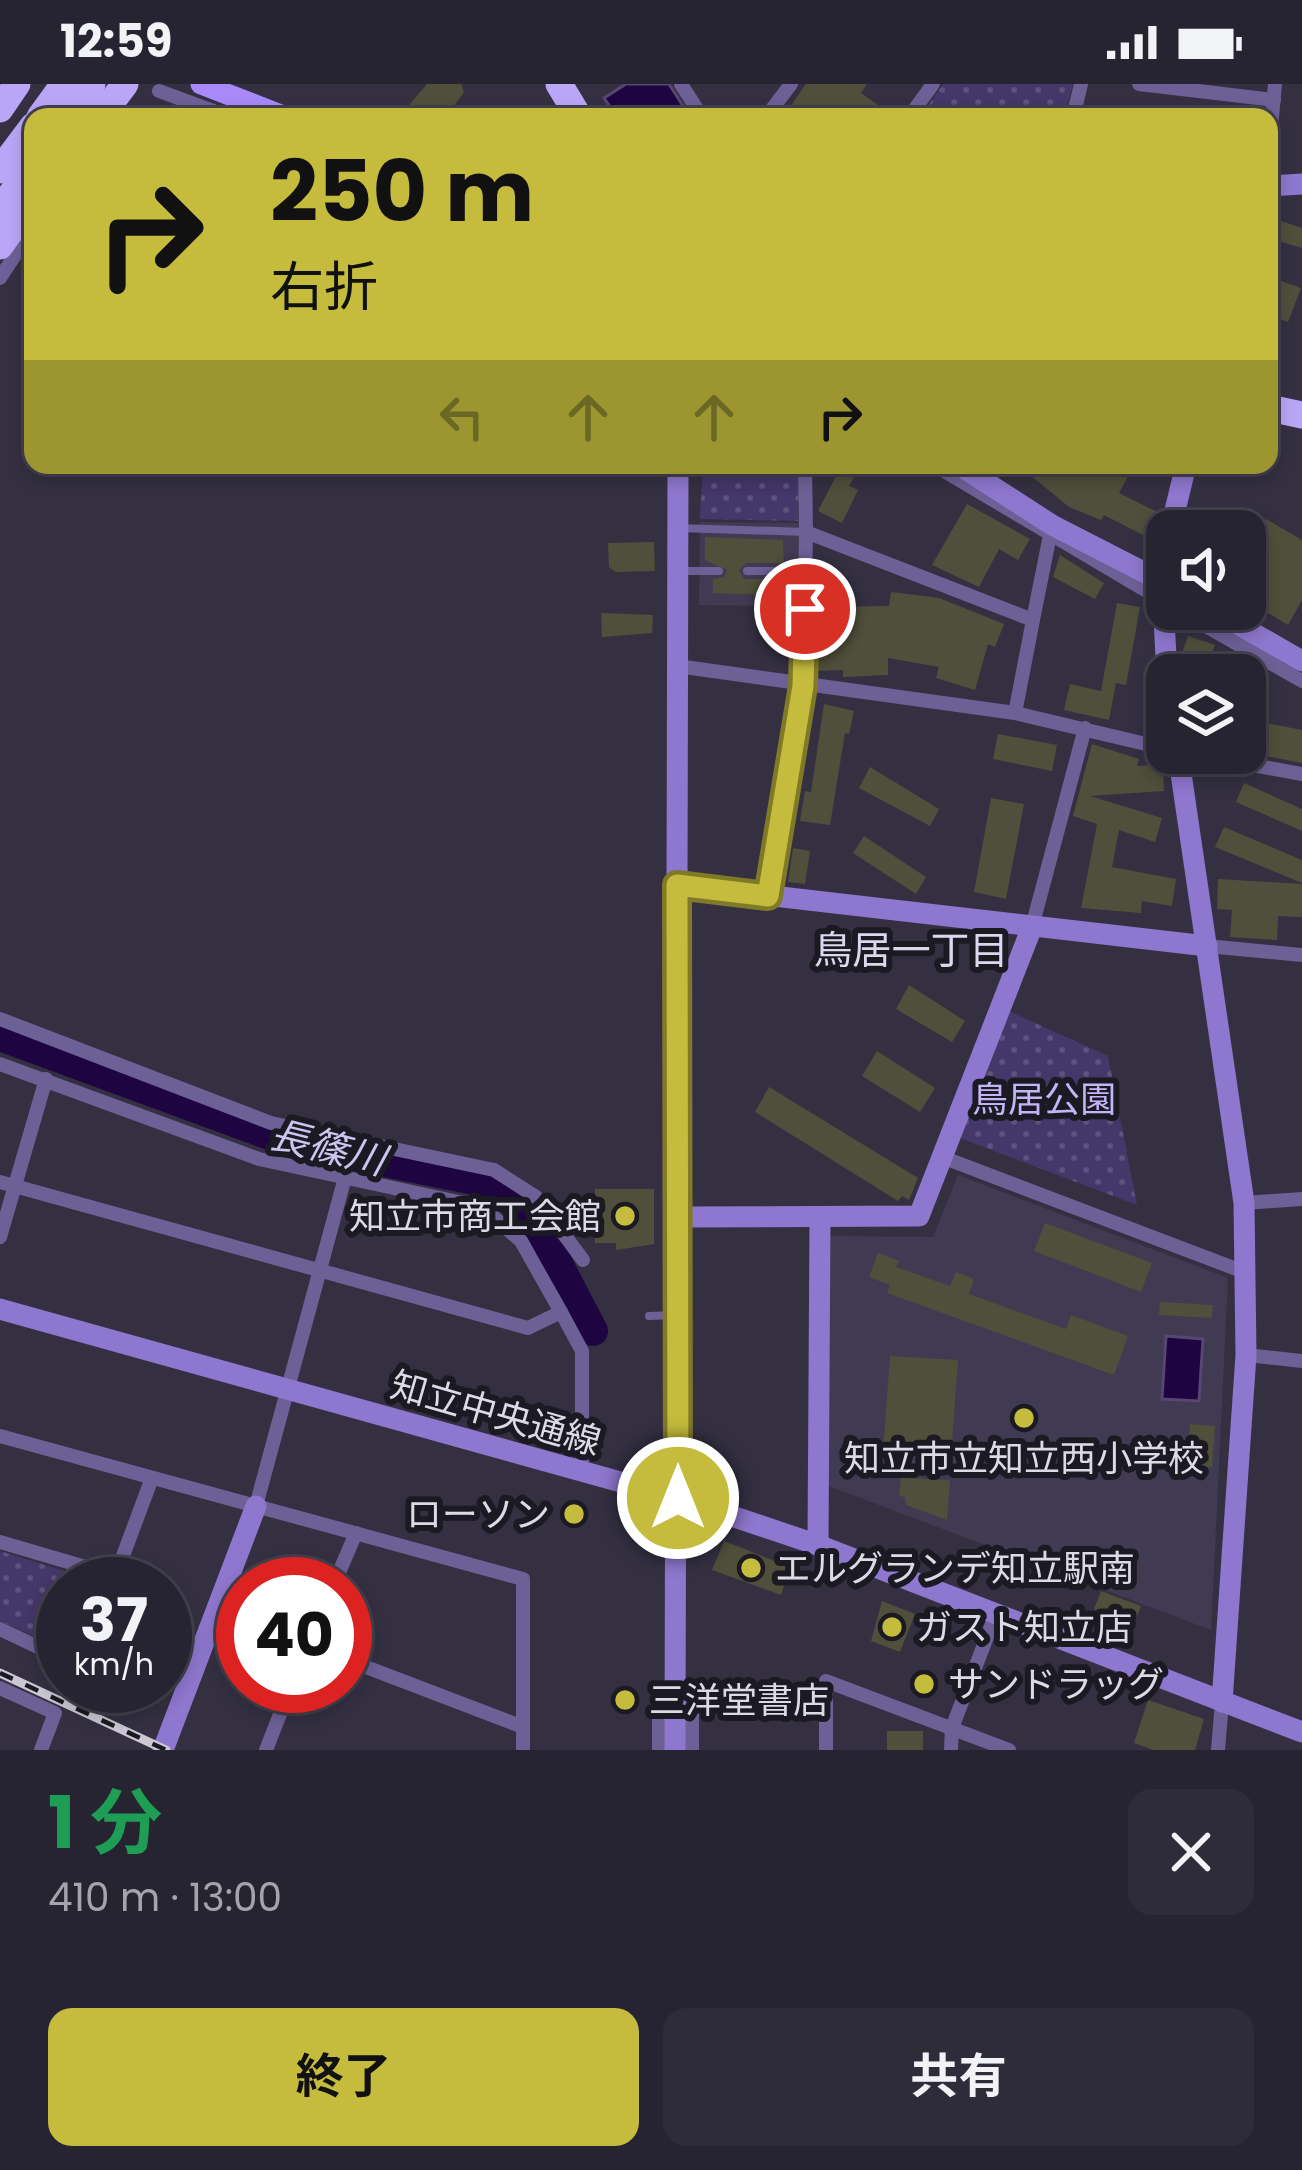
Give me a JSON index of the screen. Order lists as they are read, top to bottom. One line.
{"streets":{"street":["知立中央通線"]},"districts":["鳥居一丁目"],"water":["長篠川"],"parks":["鳥居公園"],"places":["知立市商工会館","知立市立知立西小学校","ローソン","エルグランデ知立駅南","ガスト知立店","サンドラッグ","三洋堂書店"],"page":{"status":"12:59","turn":["250 m","右折"],"speed":"37 km/h","limit":"40","heading":["1 分","410 m · 13:00"],"buttons":["終了","共有"]}}
